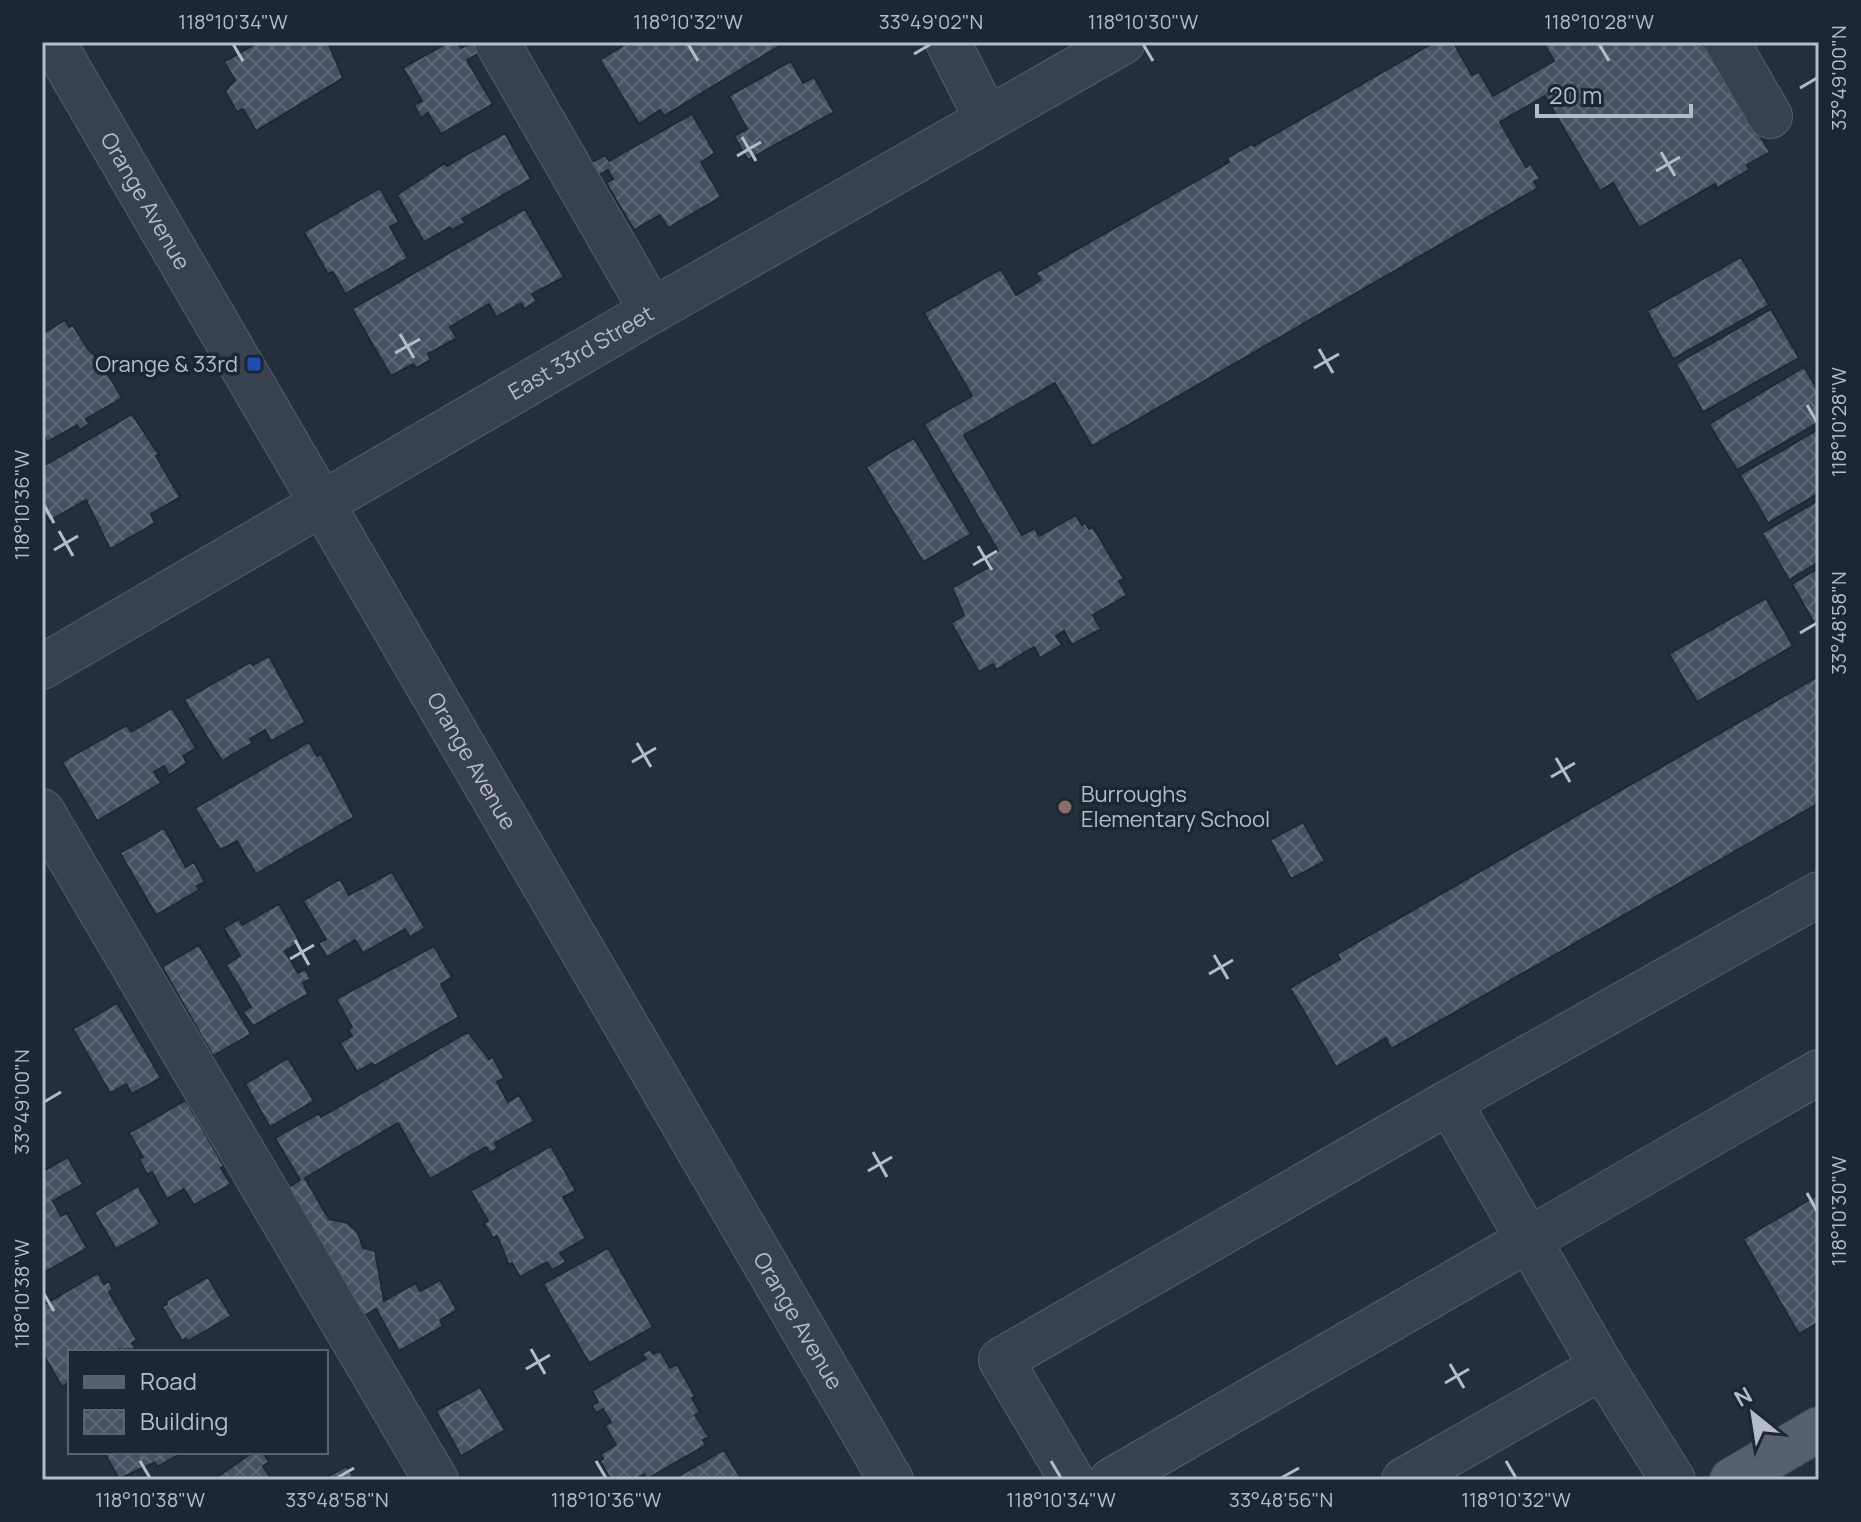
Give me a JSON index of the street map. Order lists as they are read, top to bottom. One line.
{"streets":{"street":["Orange Avenue","East 33rd Street"]},"crossings":[["Orange Avenue","East 33rd Street"]],"places":{"transit":["Orange & 33rd"],"other":["Burroughs Elementary School"]},"legend":["Road","Building"],"scale_bar":"20 m","north":"top left","coordinates":["118°10'34\"W","118°10'32\"W","33°49'02\"N","118°10'30\"W","118°10'28\"W","33°49'00\"N","118°10'36\"W","33°48'58\"N","118°10'38\"W","33°48'56\"N"]}
